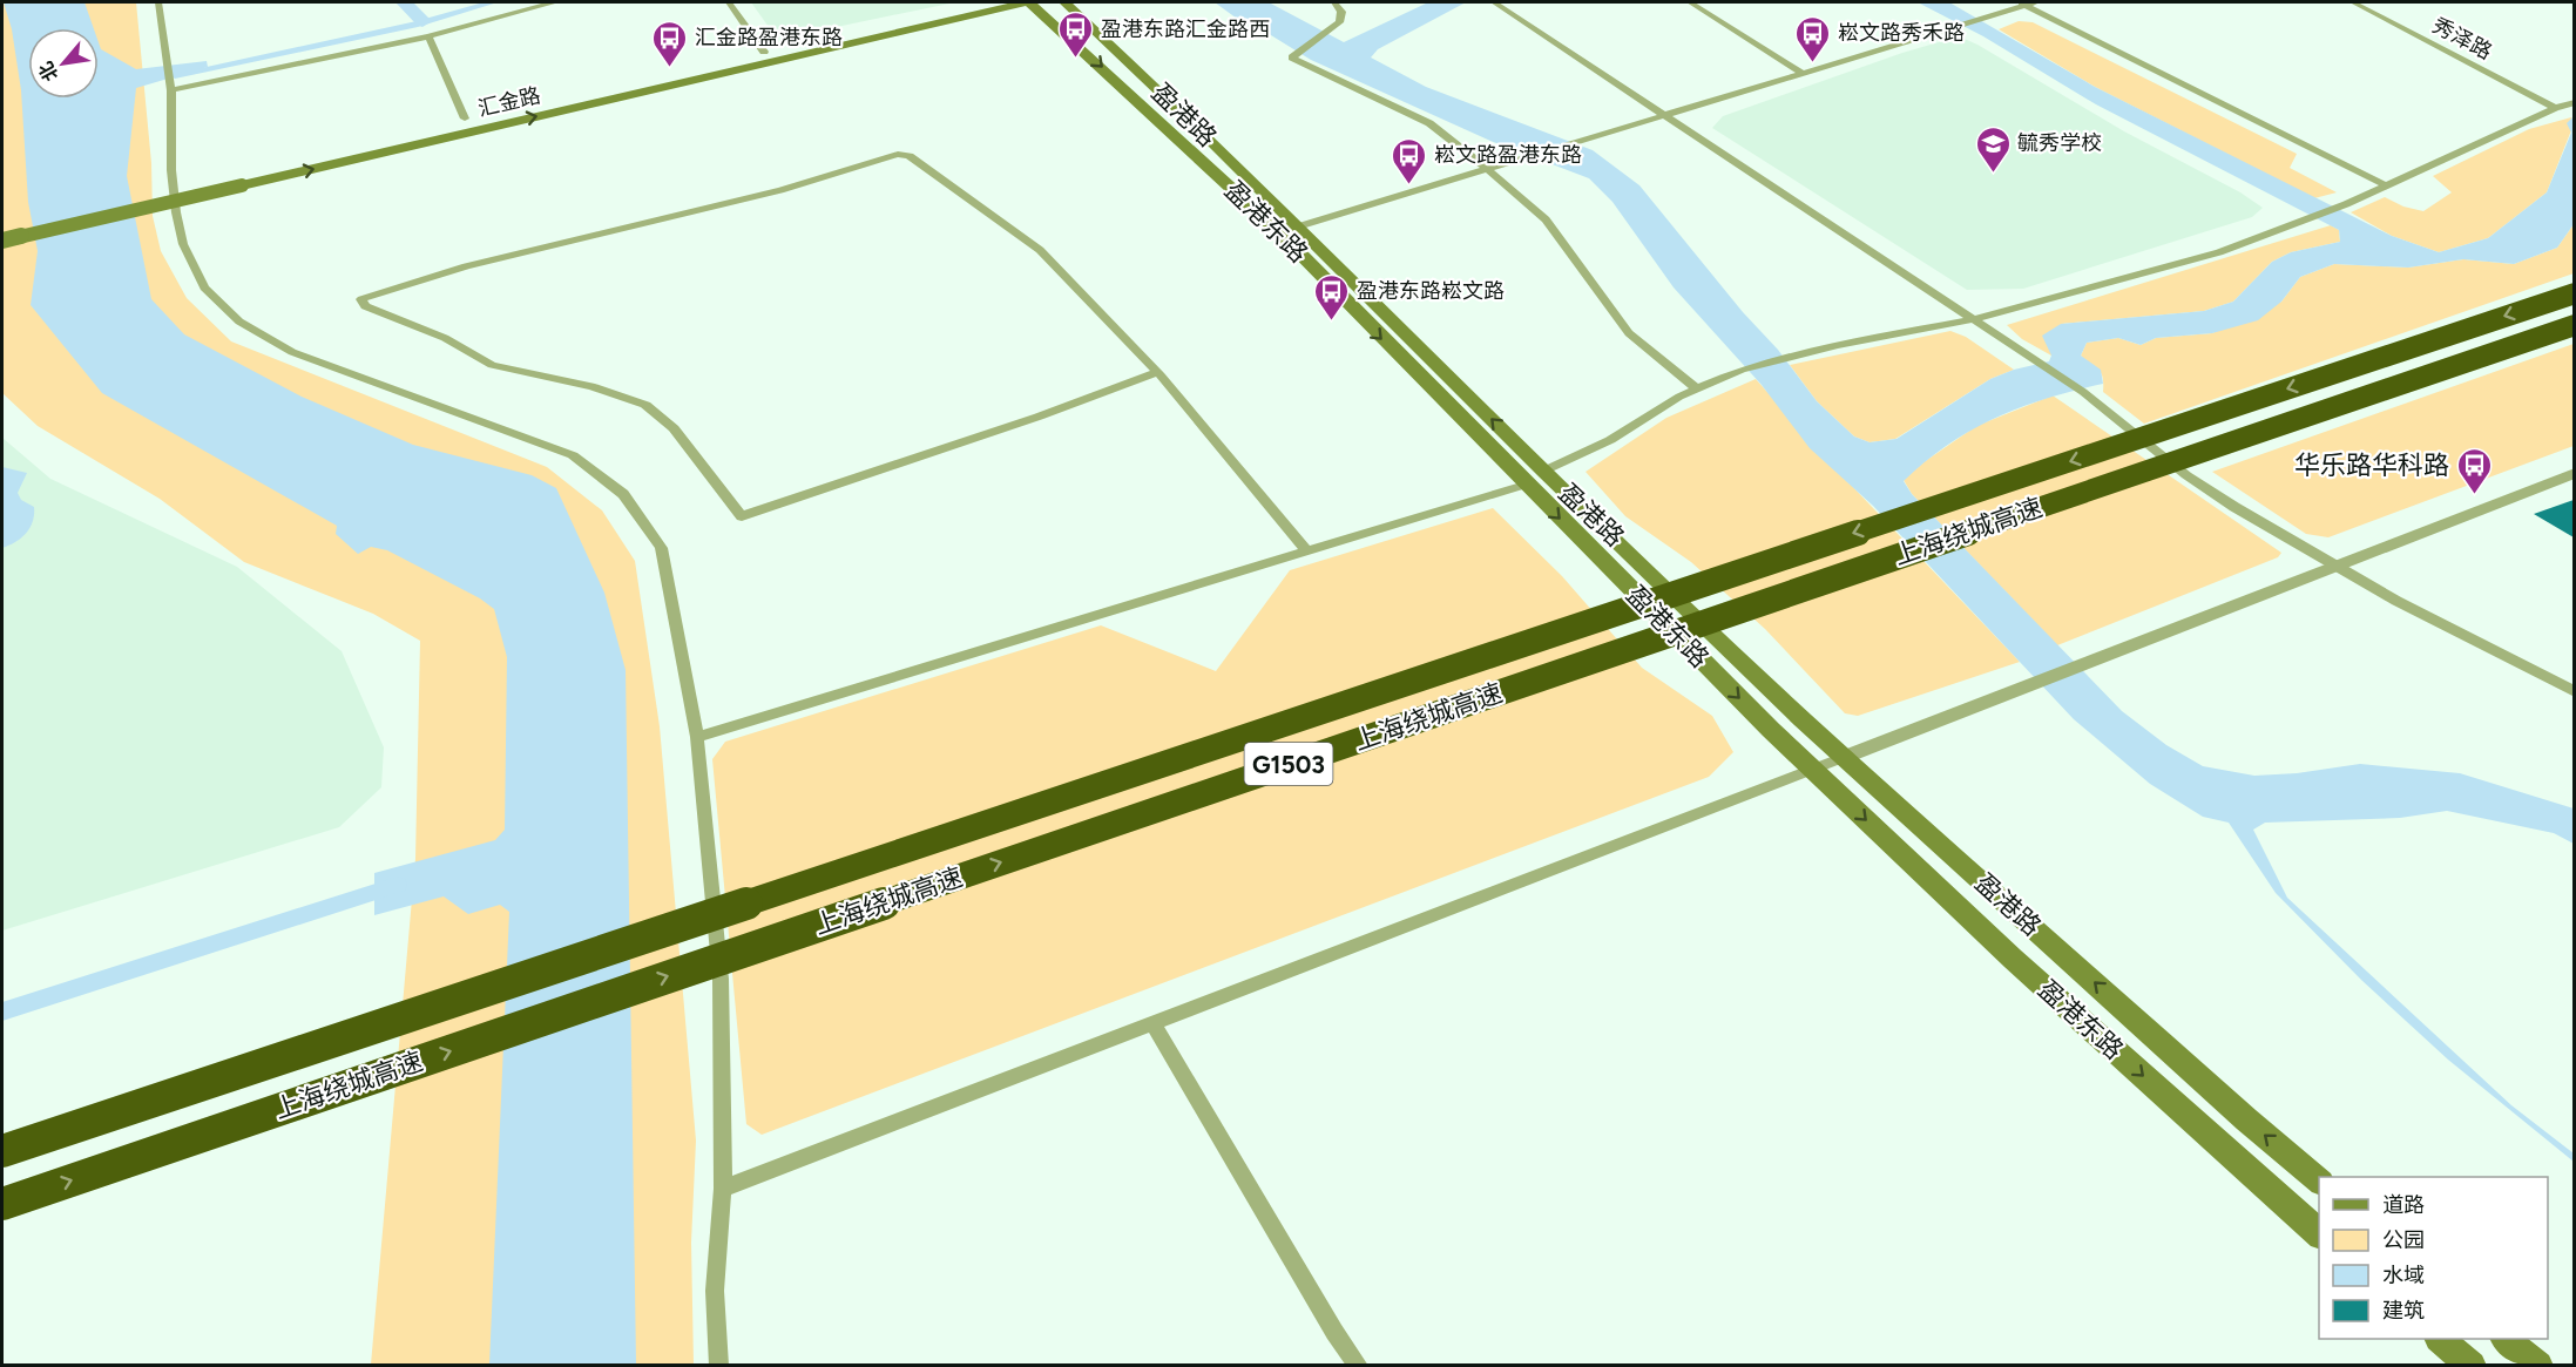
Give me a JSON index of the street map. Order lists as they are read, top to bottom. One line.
{"streets":{"highway":["上海绕城高速","G1503"],"main road":["汇金路","盈港路","盈港东路"],"street":["秀泽路"]},"crossings":[["汇金路","盈港东路"]],"one_way":["盈港路","盈港东路"],"places":{"bus stop":["盈港东路汇金路西","崧文路秀禾路","汇金路盈港东路","崧文路盈港东路","盈港东路崧文路","华乐路华科路"],"school or university":["毓秀学校"]},"legend":["道路","公园","水域","建筑"],"north":"bottom left"}
